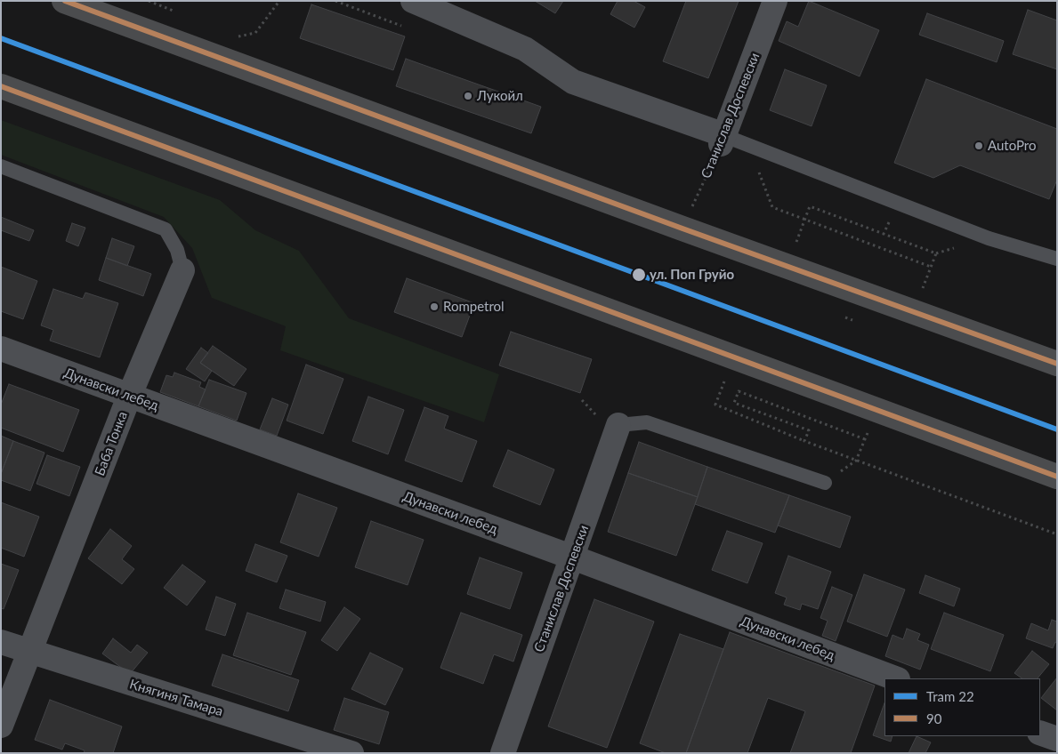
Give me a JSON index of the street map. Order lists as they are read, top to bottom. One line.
{"streets":{"street":["Станислав Доспевски","Дунавски лебед","Баба Тонка","Княгиня Тамара"]},"crossings":[["Станислав Доспевски","Дунавски лебед"],["Дунавски лебед","Баба Тонка"],["Баба Тонка","Княгиня Тамара"]],"places":["Лукойл","AutoPro","ул. Поп Груйо","Rompetrol"],"lines":["transit line 90","tram line 22"],"legend":["Tram 22","90"]}
